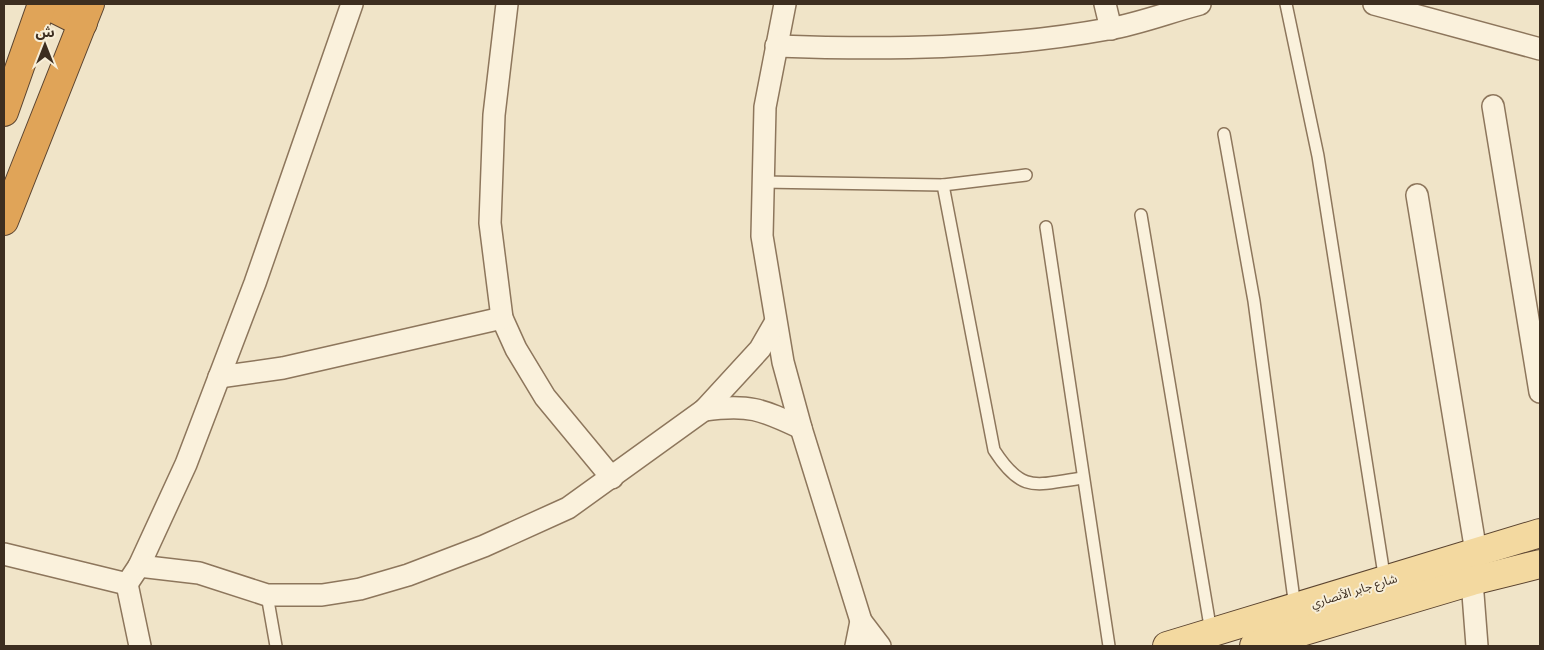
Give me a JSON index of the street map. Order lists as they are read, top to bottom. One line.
{"streets":{"main road":["شارع جابر الأنصاري"]},"north":"top"}
